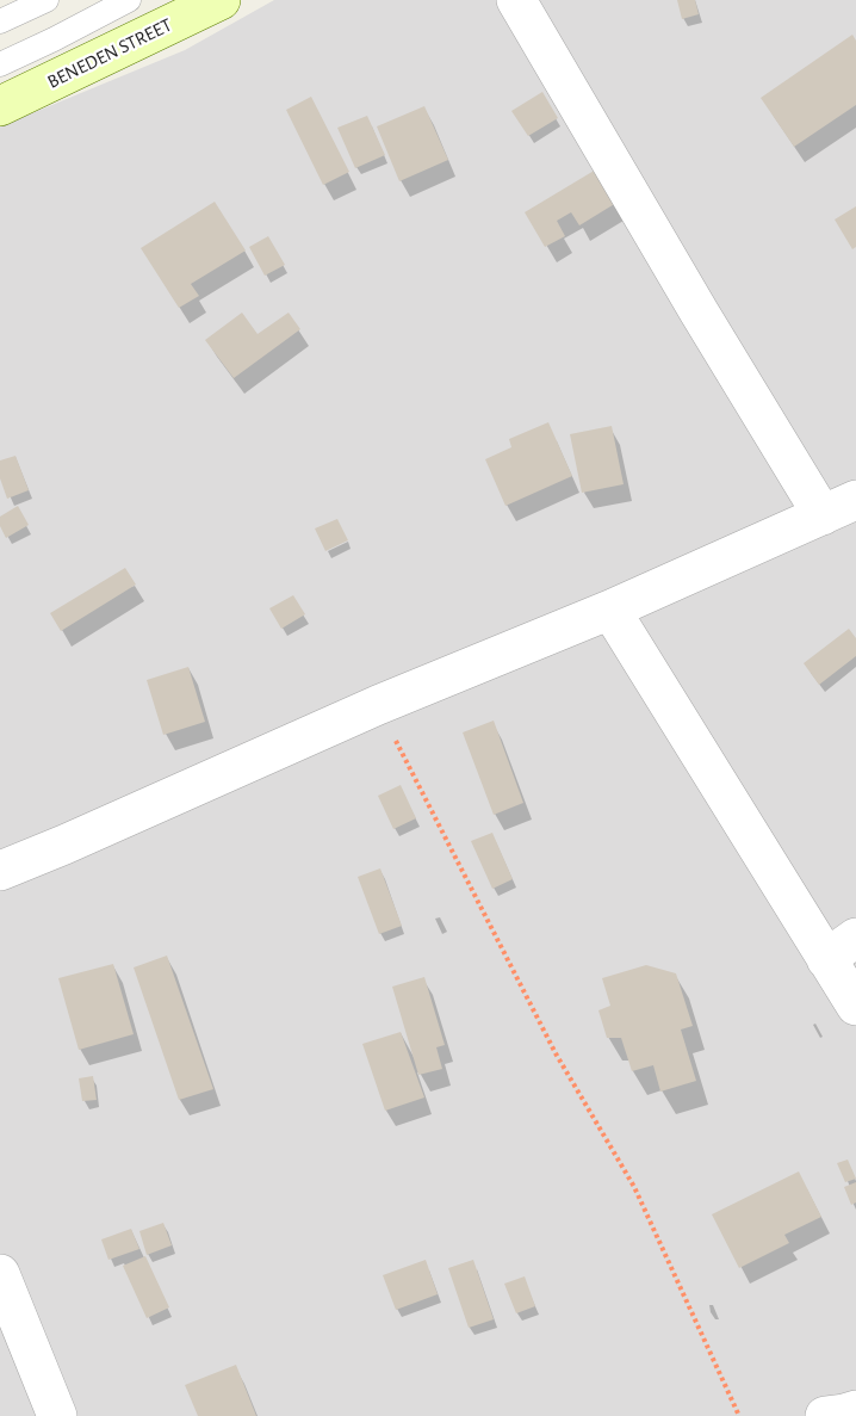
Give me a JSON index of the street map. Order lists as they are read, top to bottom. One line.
{"streets":{"main road":["BENEDEN STREET"]}}
